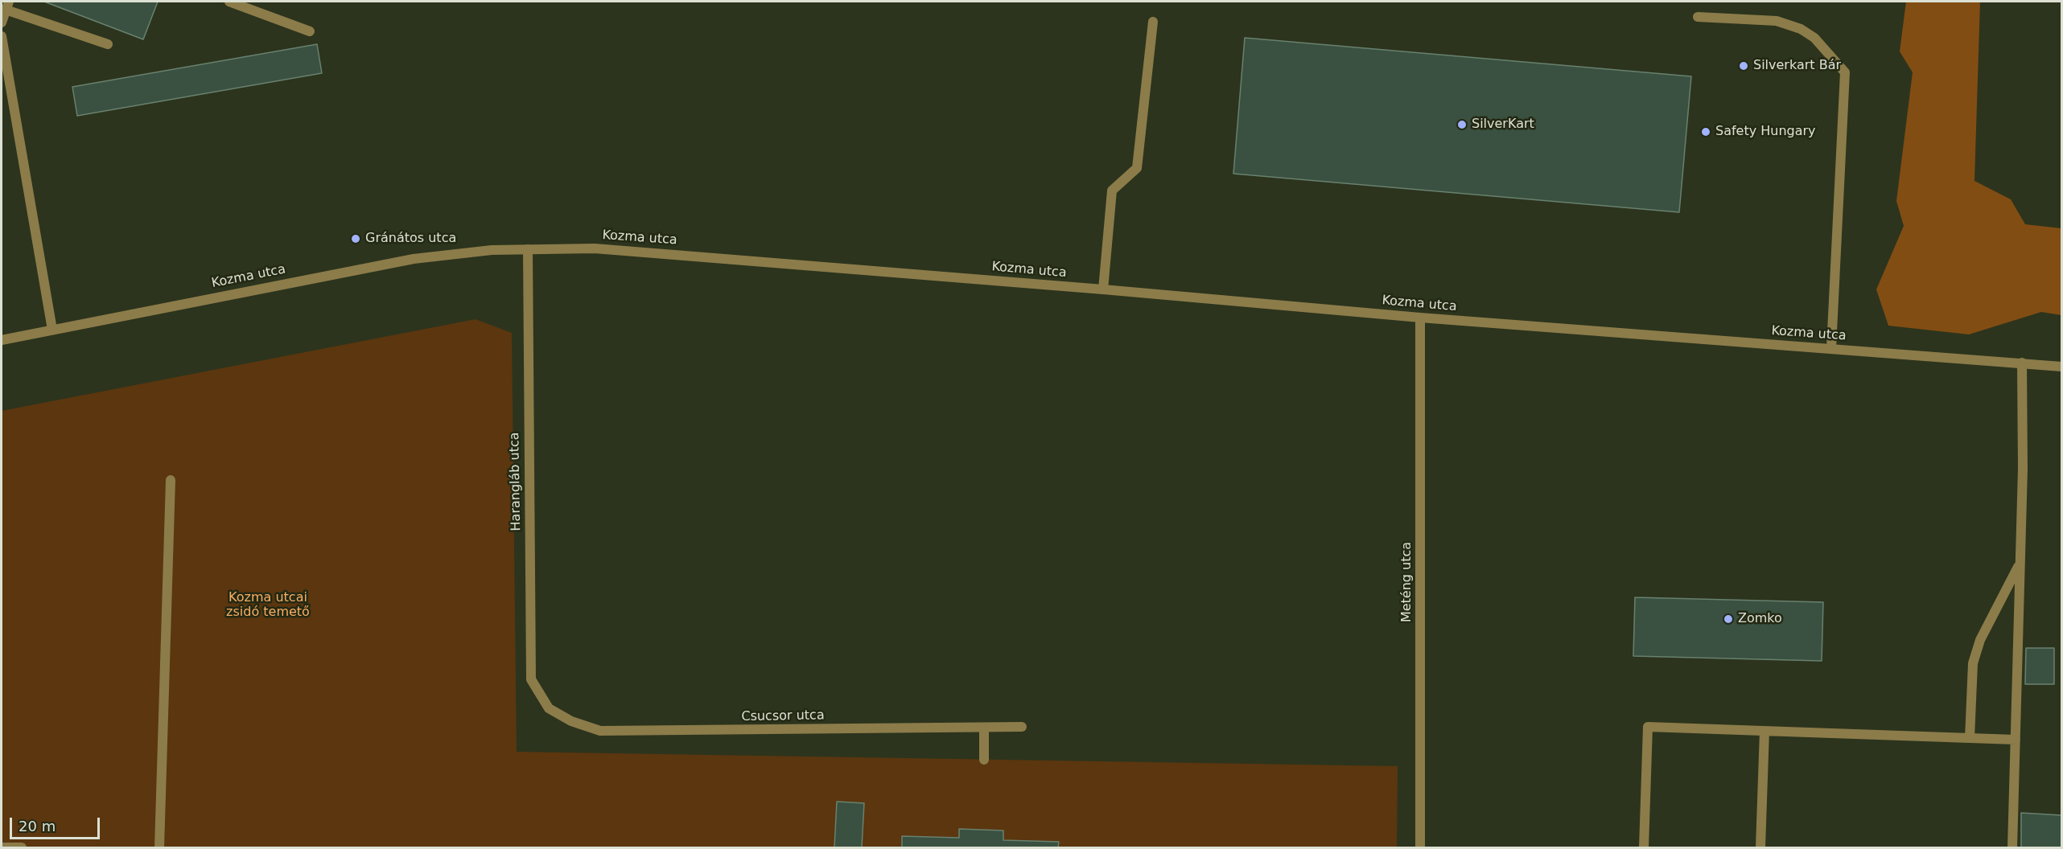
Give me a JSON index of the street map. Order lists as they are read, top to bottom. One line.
{"streets":{"street":["Kozma utca","Harangláb utca","Meténg utca","Csucsor utca"]},"crossings":[["Kozma utca","Harangláb utca"],["Kozma utca","Meténg utca"],["Harangláb utca","Csucsor utca"]],"parks":["Kozma utcai zsidó temető"],"places":["Silverkart Bár","SilverKart","Safety Hungary","Gránátos utca","Zomko"],"scale_bar":"20 m"}
